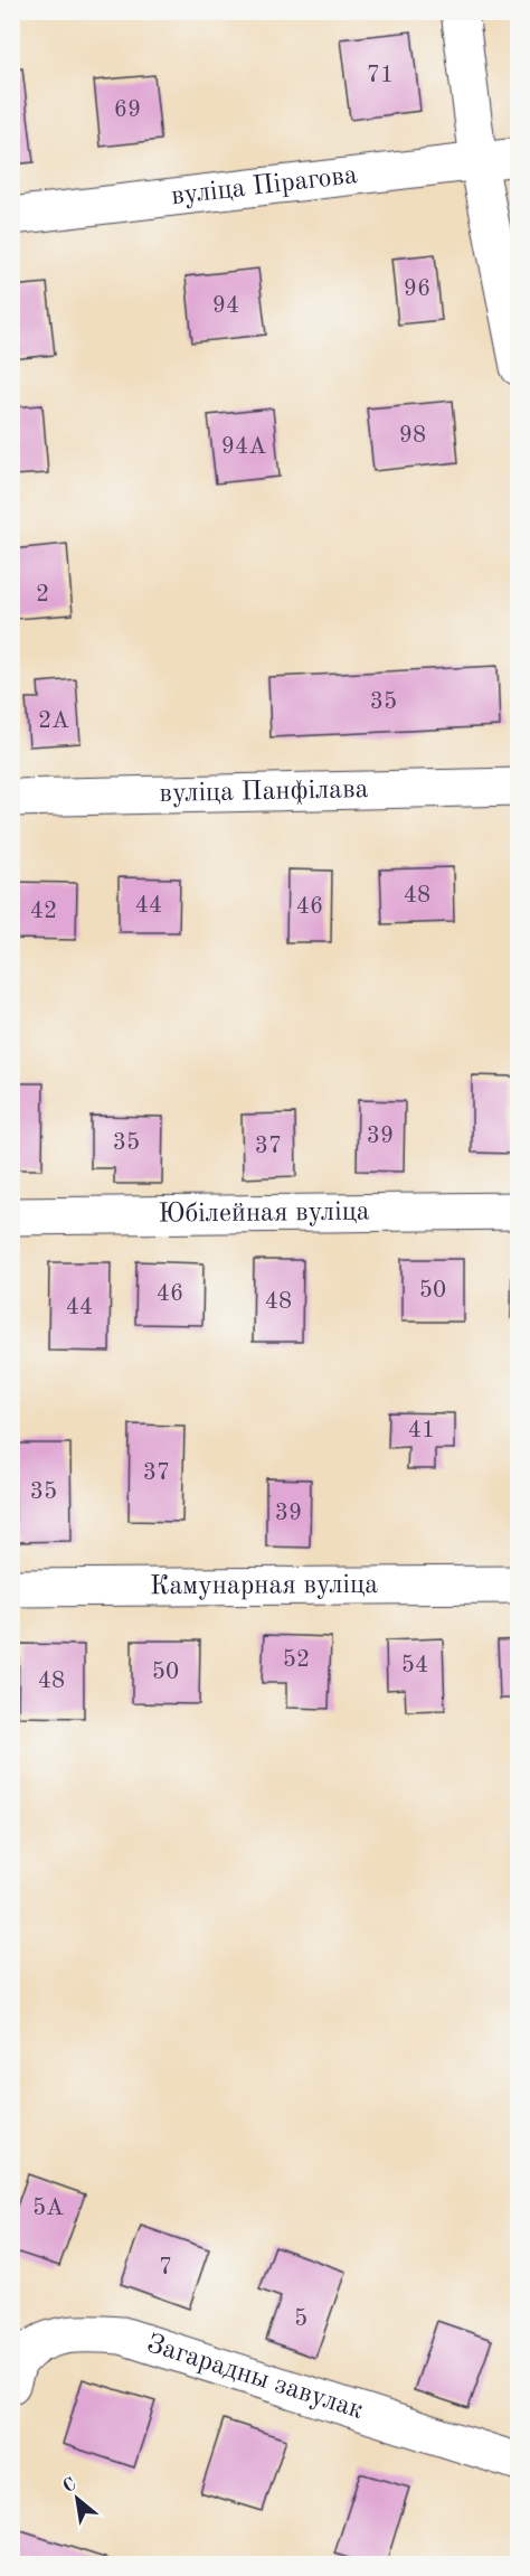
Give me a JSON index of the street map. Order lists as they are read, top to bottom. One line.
{"streets":{"street":["вуліца Пірагова","вуліца Панфілава","Юбілейная вуліца","Камунарная вуліца","Загарадны завулак"]},"house_numbers":["71","69","96","94","98","94А","2","35","2А","48","44","46","42","39","35","37","50","46","48","44","41","37","35","39","52","54","50","48","5А","7","5"],"north":"top left"}
